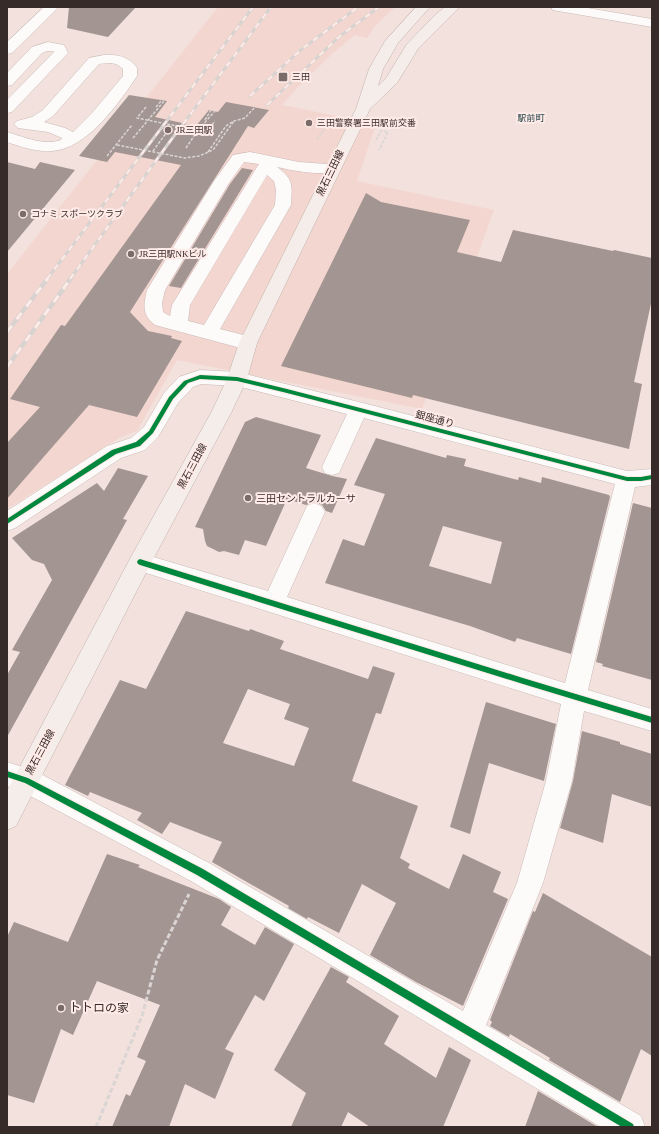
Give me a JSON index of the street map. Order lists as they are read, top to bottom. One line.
{"streets":{"main road":["黒石三田線"],"street":["銀座通り"]},"crossings":[["黒石三田線","銀座通り"]],"districts":["駅前町"],"places":{"transit":["三田"],"other":["三田警察署三田駅前交番","JR三田駅","コナミ スポーツクラブ","JR三田駅NKビル","三田セントラルカーサ","トトロの家"]}}
